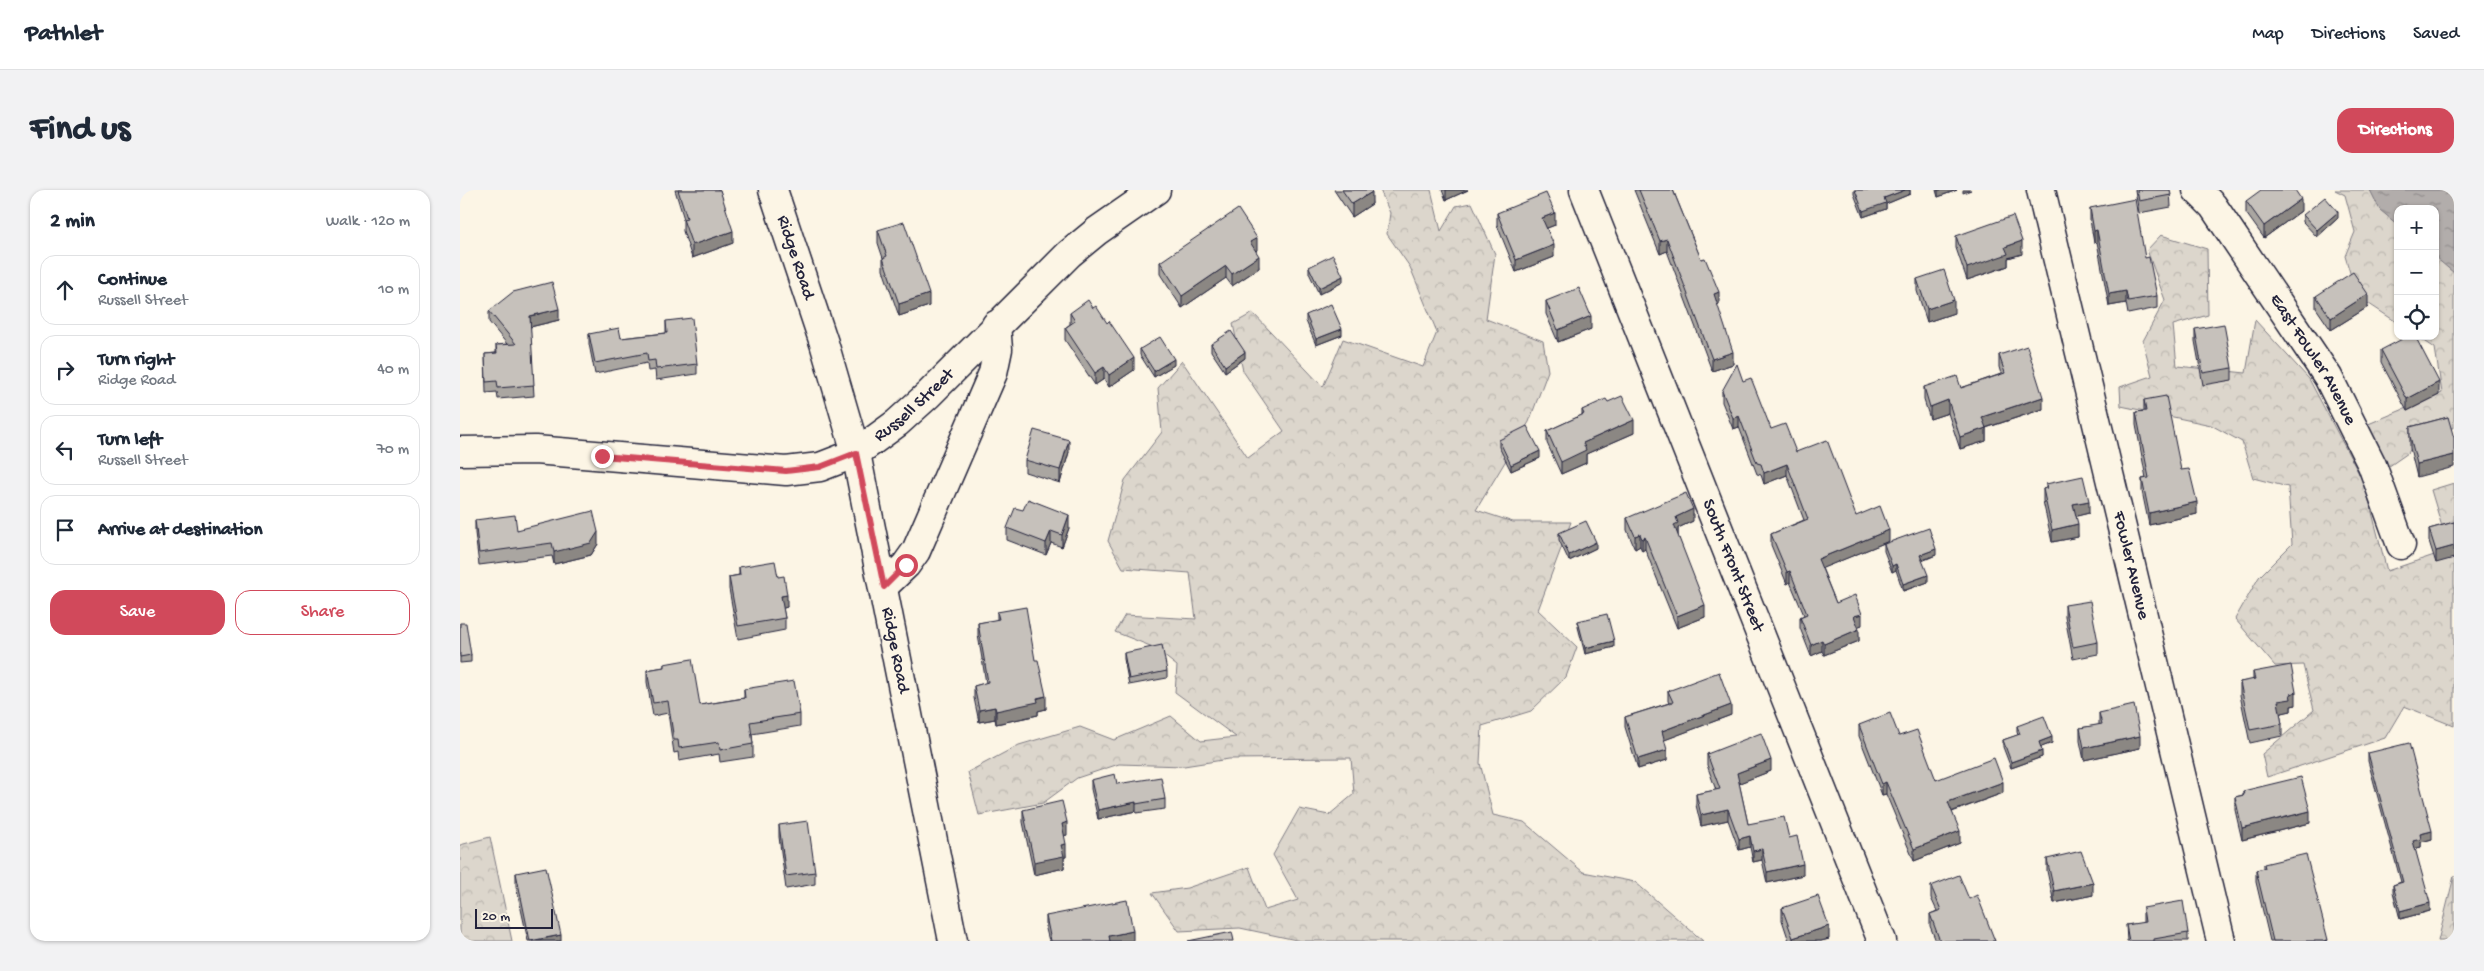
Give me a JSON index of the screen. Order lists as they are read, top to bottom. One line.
{"streets":{"street":["Ridge Road","East Fowler Avenue","Russell Street","South Front Street","Fowler Avenue"]},"crossings":[["Ridge Road","Russell Street"]],"scale_bar":"20 m","page":{"header":"Pathlet","nav":["Map","Directions","Saved"],"buttons":["Directions",["Save","Share"]],"title":"Find us","heading":["2 min","Walk · 120 m"],"map_buttons":["+","−"],"list":[["Continue","Russell Street","10 m"],["Turn right","Ridge Road","40 m"],["Turn left","Russell Street","70 m"],"Arrive at destination"],"scale":"20 m"}}
